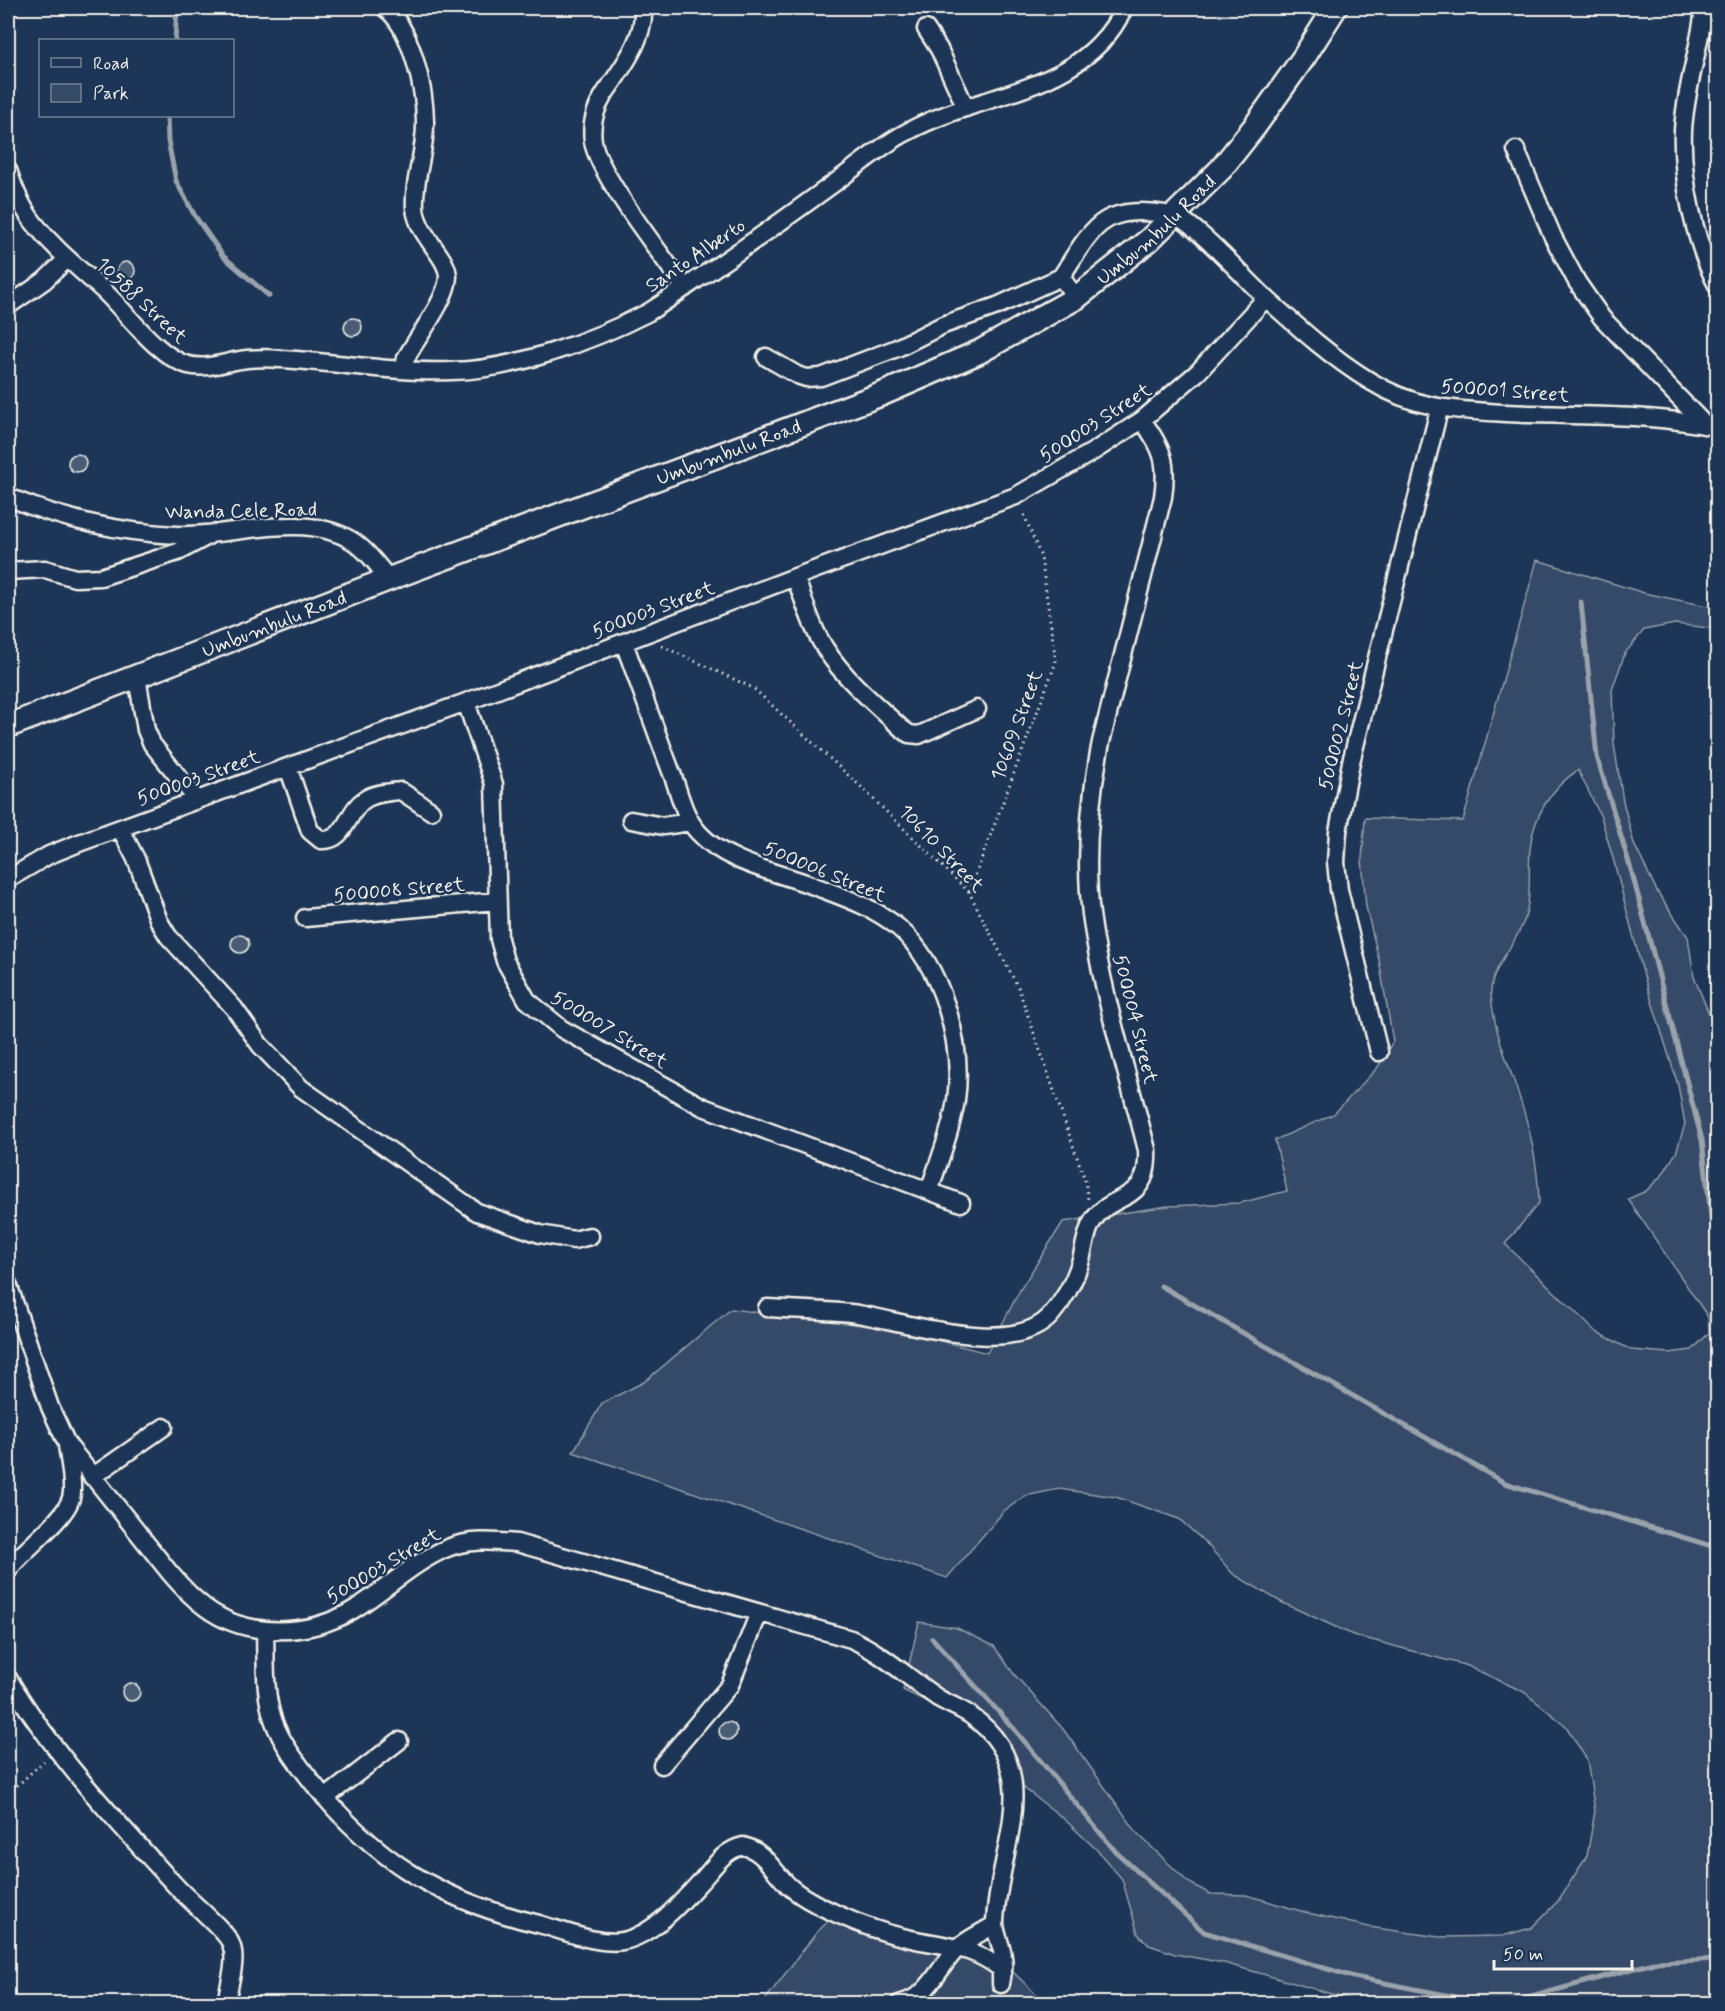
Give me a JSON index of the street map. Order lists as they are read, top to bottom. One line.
{"streets":{"main road":["Umbumbulu Road"],"street":["Santo Alberto","10588 Street","500001 Street","500003 Street","Wanda Cele Road","500002 Street","500006 Street","500008 Street","500004 Street","500007 Street"],"path":["10609 Street","10610 Street"]},"crossings":[["Umbumbulu Road","500001 Street"],["Umbumbulu Road","Wanda Cele Road"],["Santo Alberto","10588 Street"],["500001 Street","500003 Street"],["500001 Street","500002 Street"],["500003 Street","10609 Street"],["500003 Street","10610 Street"],["500003 Street","500006 Street"],["500003 Street","500004 Street"],["500003 Street","500007 Street"],["10609 Street","10610 Street"],["10610 Street","500004 Street"],["500006 Street","500007 Street"],["500008 Street","500007 Street"]],"legend":["Road","Park"],"scale_bar":"50 m"}
